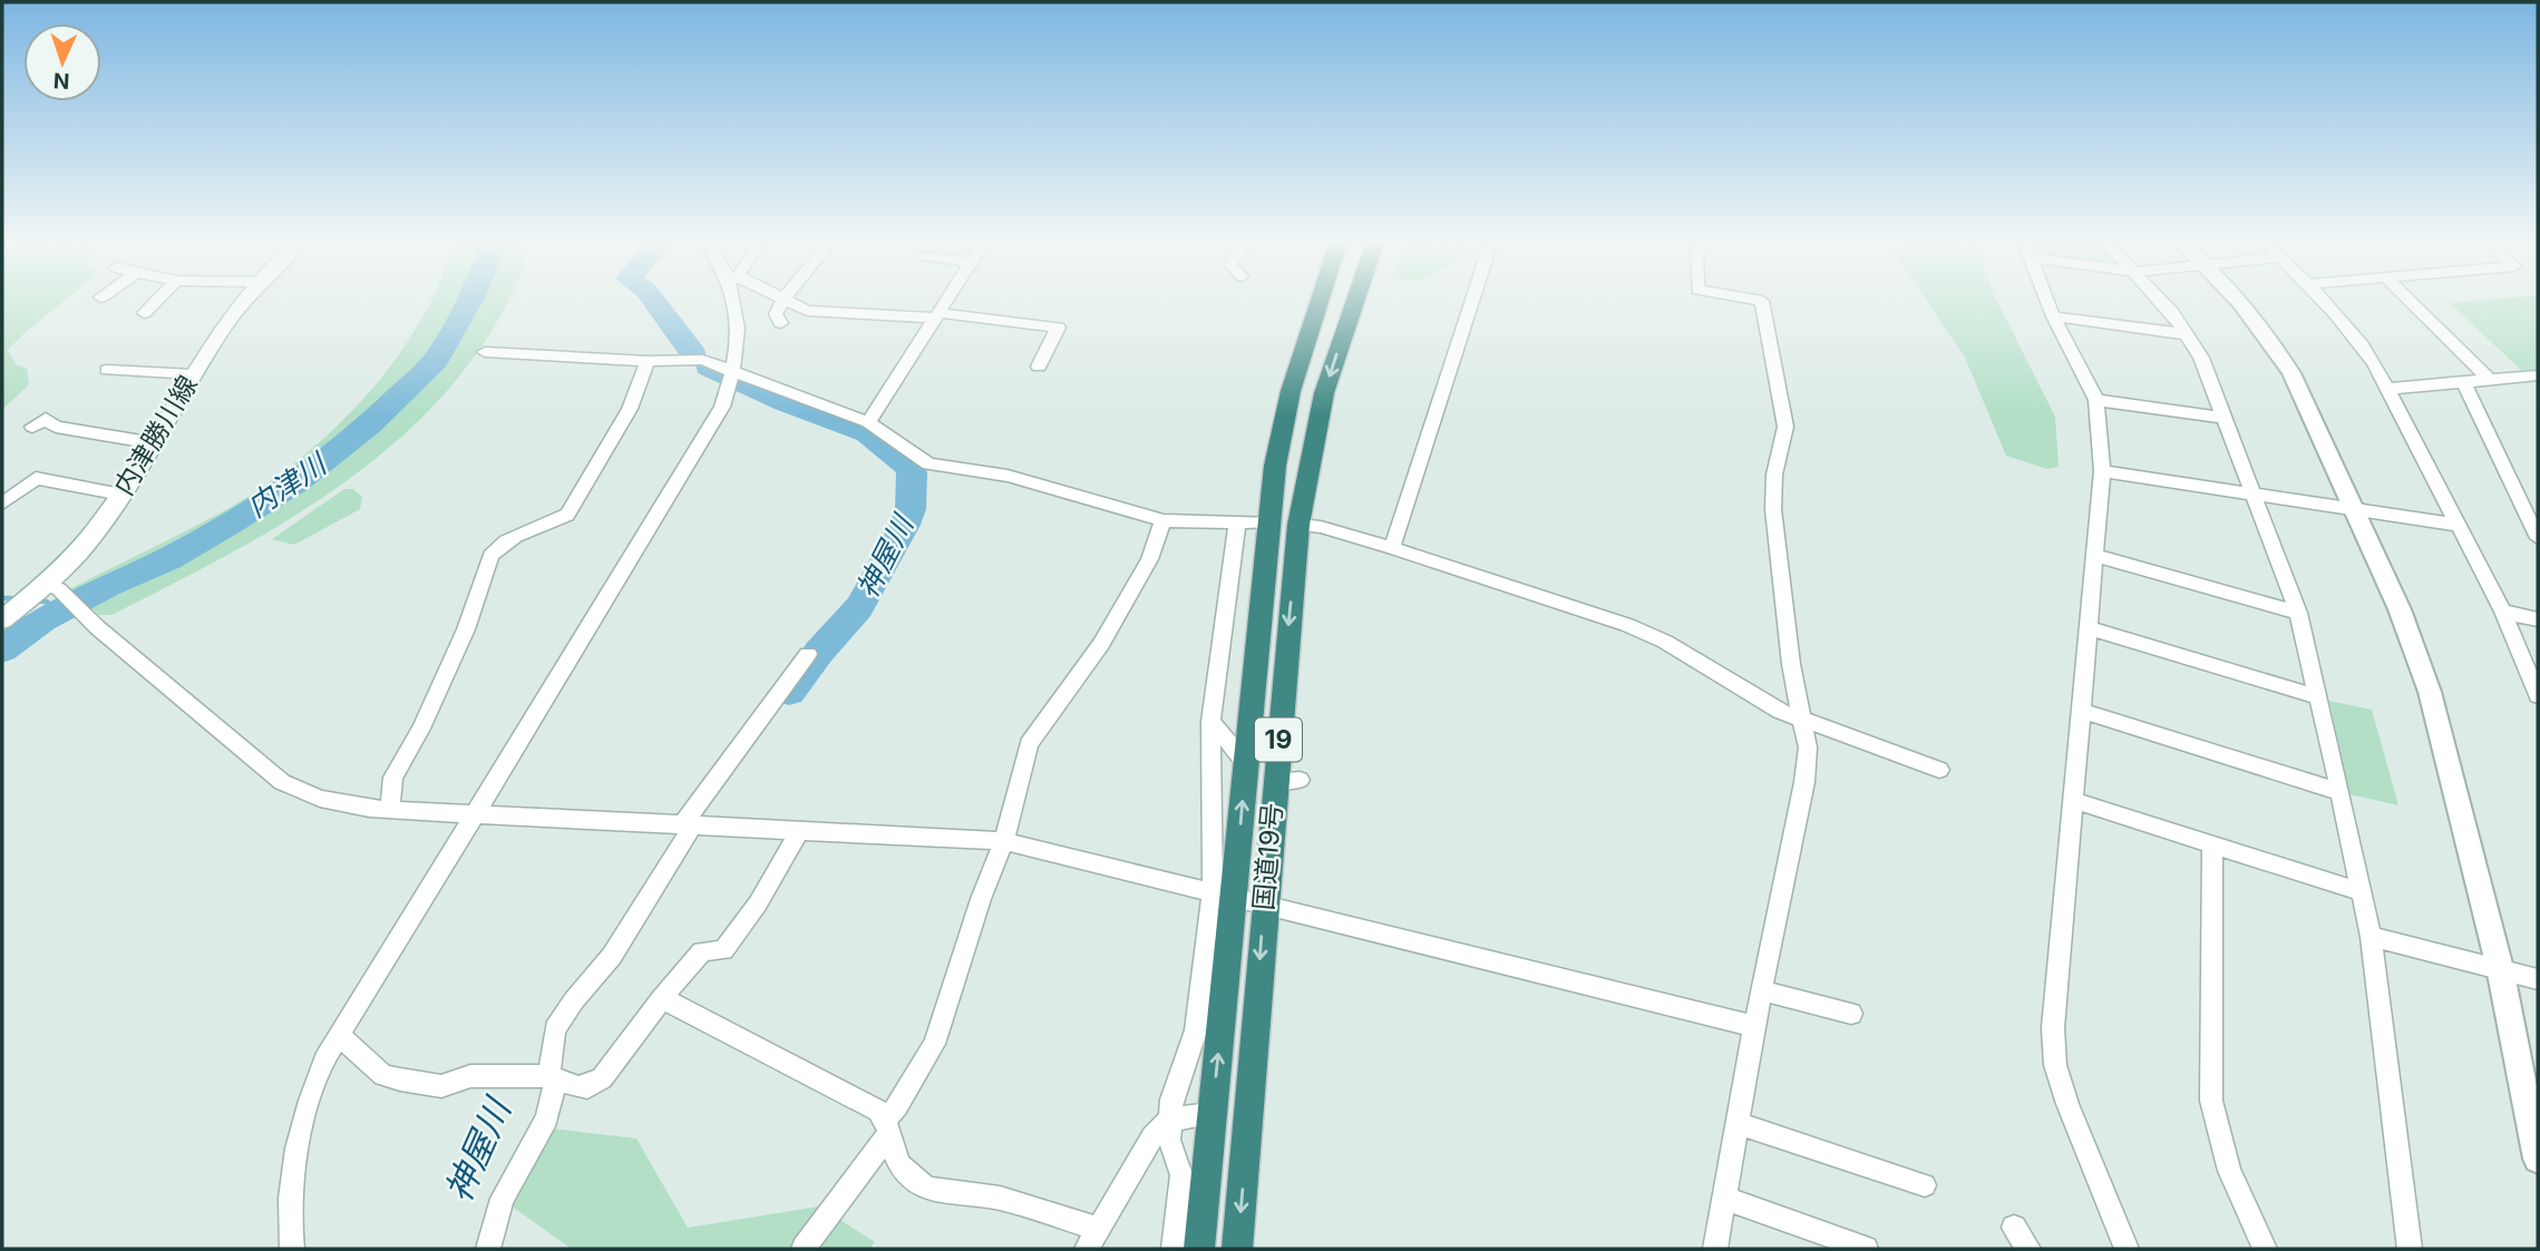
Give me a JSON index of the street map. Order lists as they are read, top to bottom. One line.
{"streets":{"highway":["19","国道19号"],"main road":["内津勝川線"]},"water":["内津川","神屋川"],"north":"bottom"}
